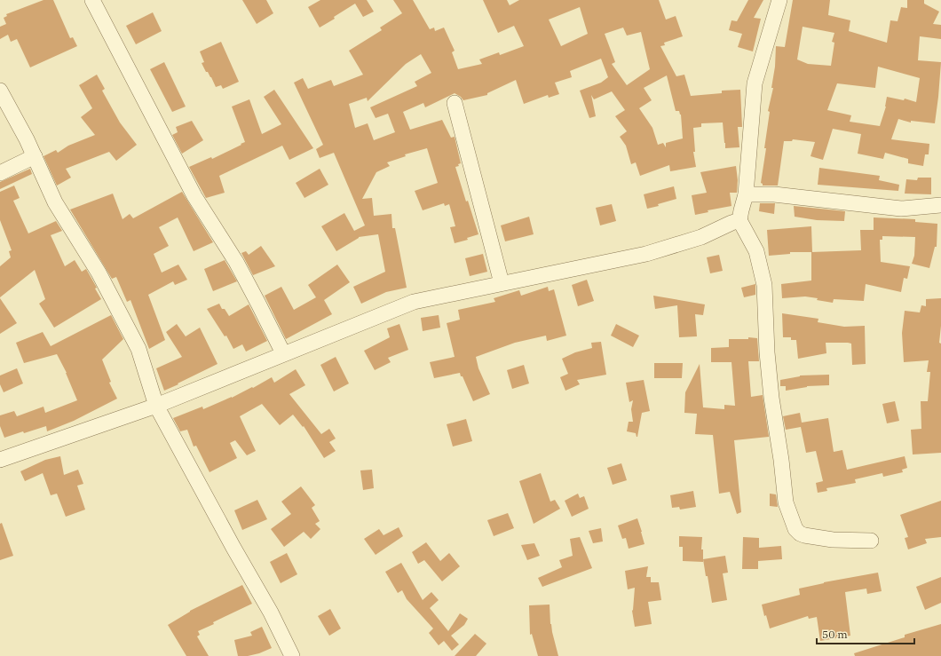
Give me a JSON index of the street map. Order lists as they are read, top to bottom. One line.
{"scale_bar":"50 m"}
